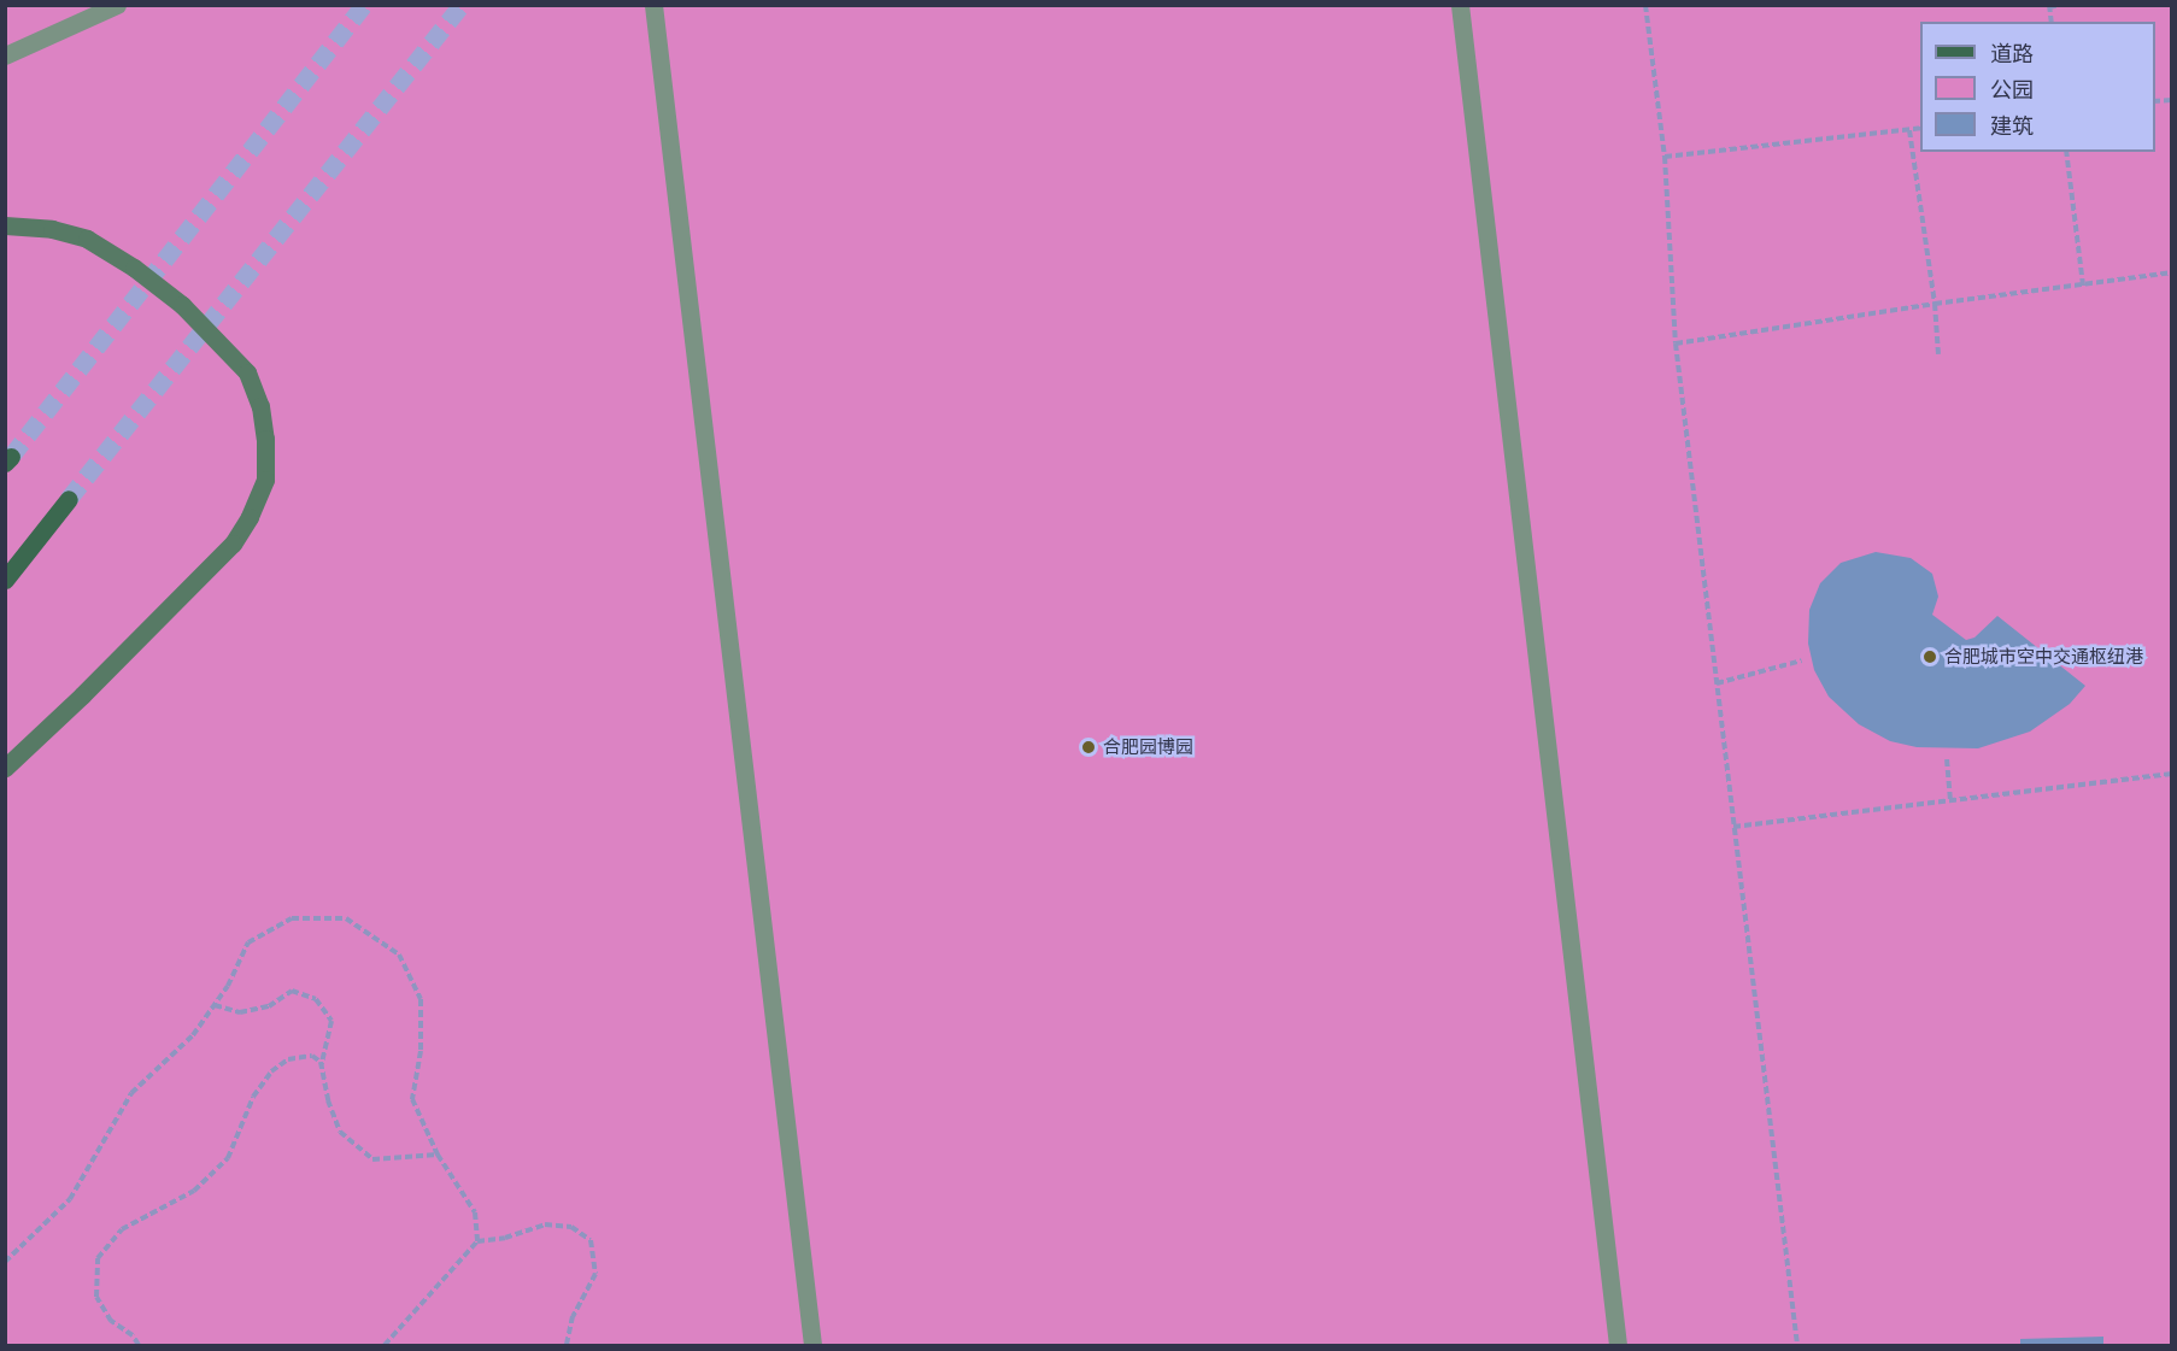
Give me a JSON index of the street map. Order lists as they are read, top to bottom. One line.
{"places":["合肥城市空中交通枢纽港","合肥园博园"],"legend":["道路","公园","建筑"]}
